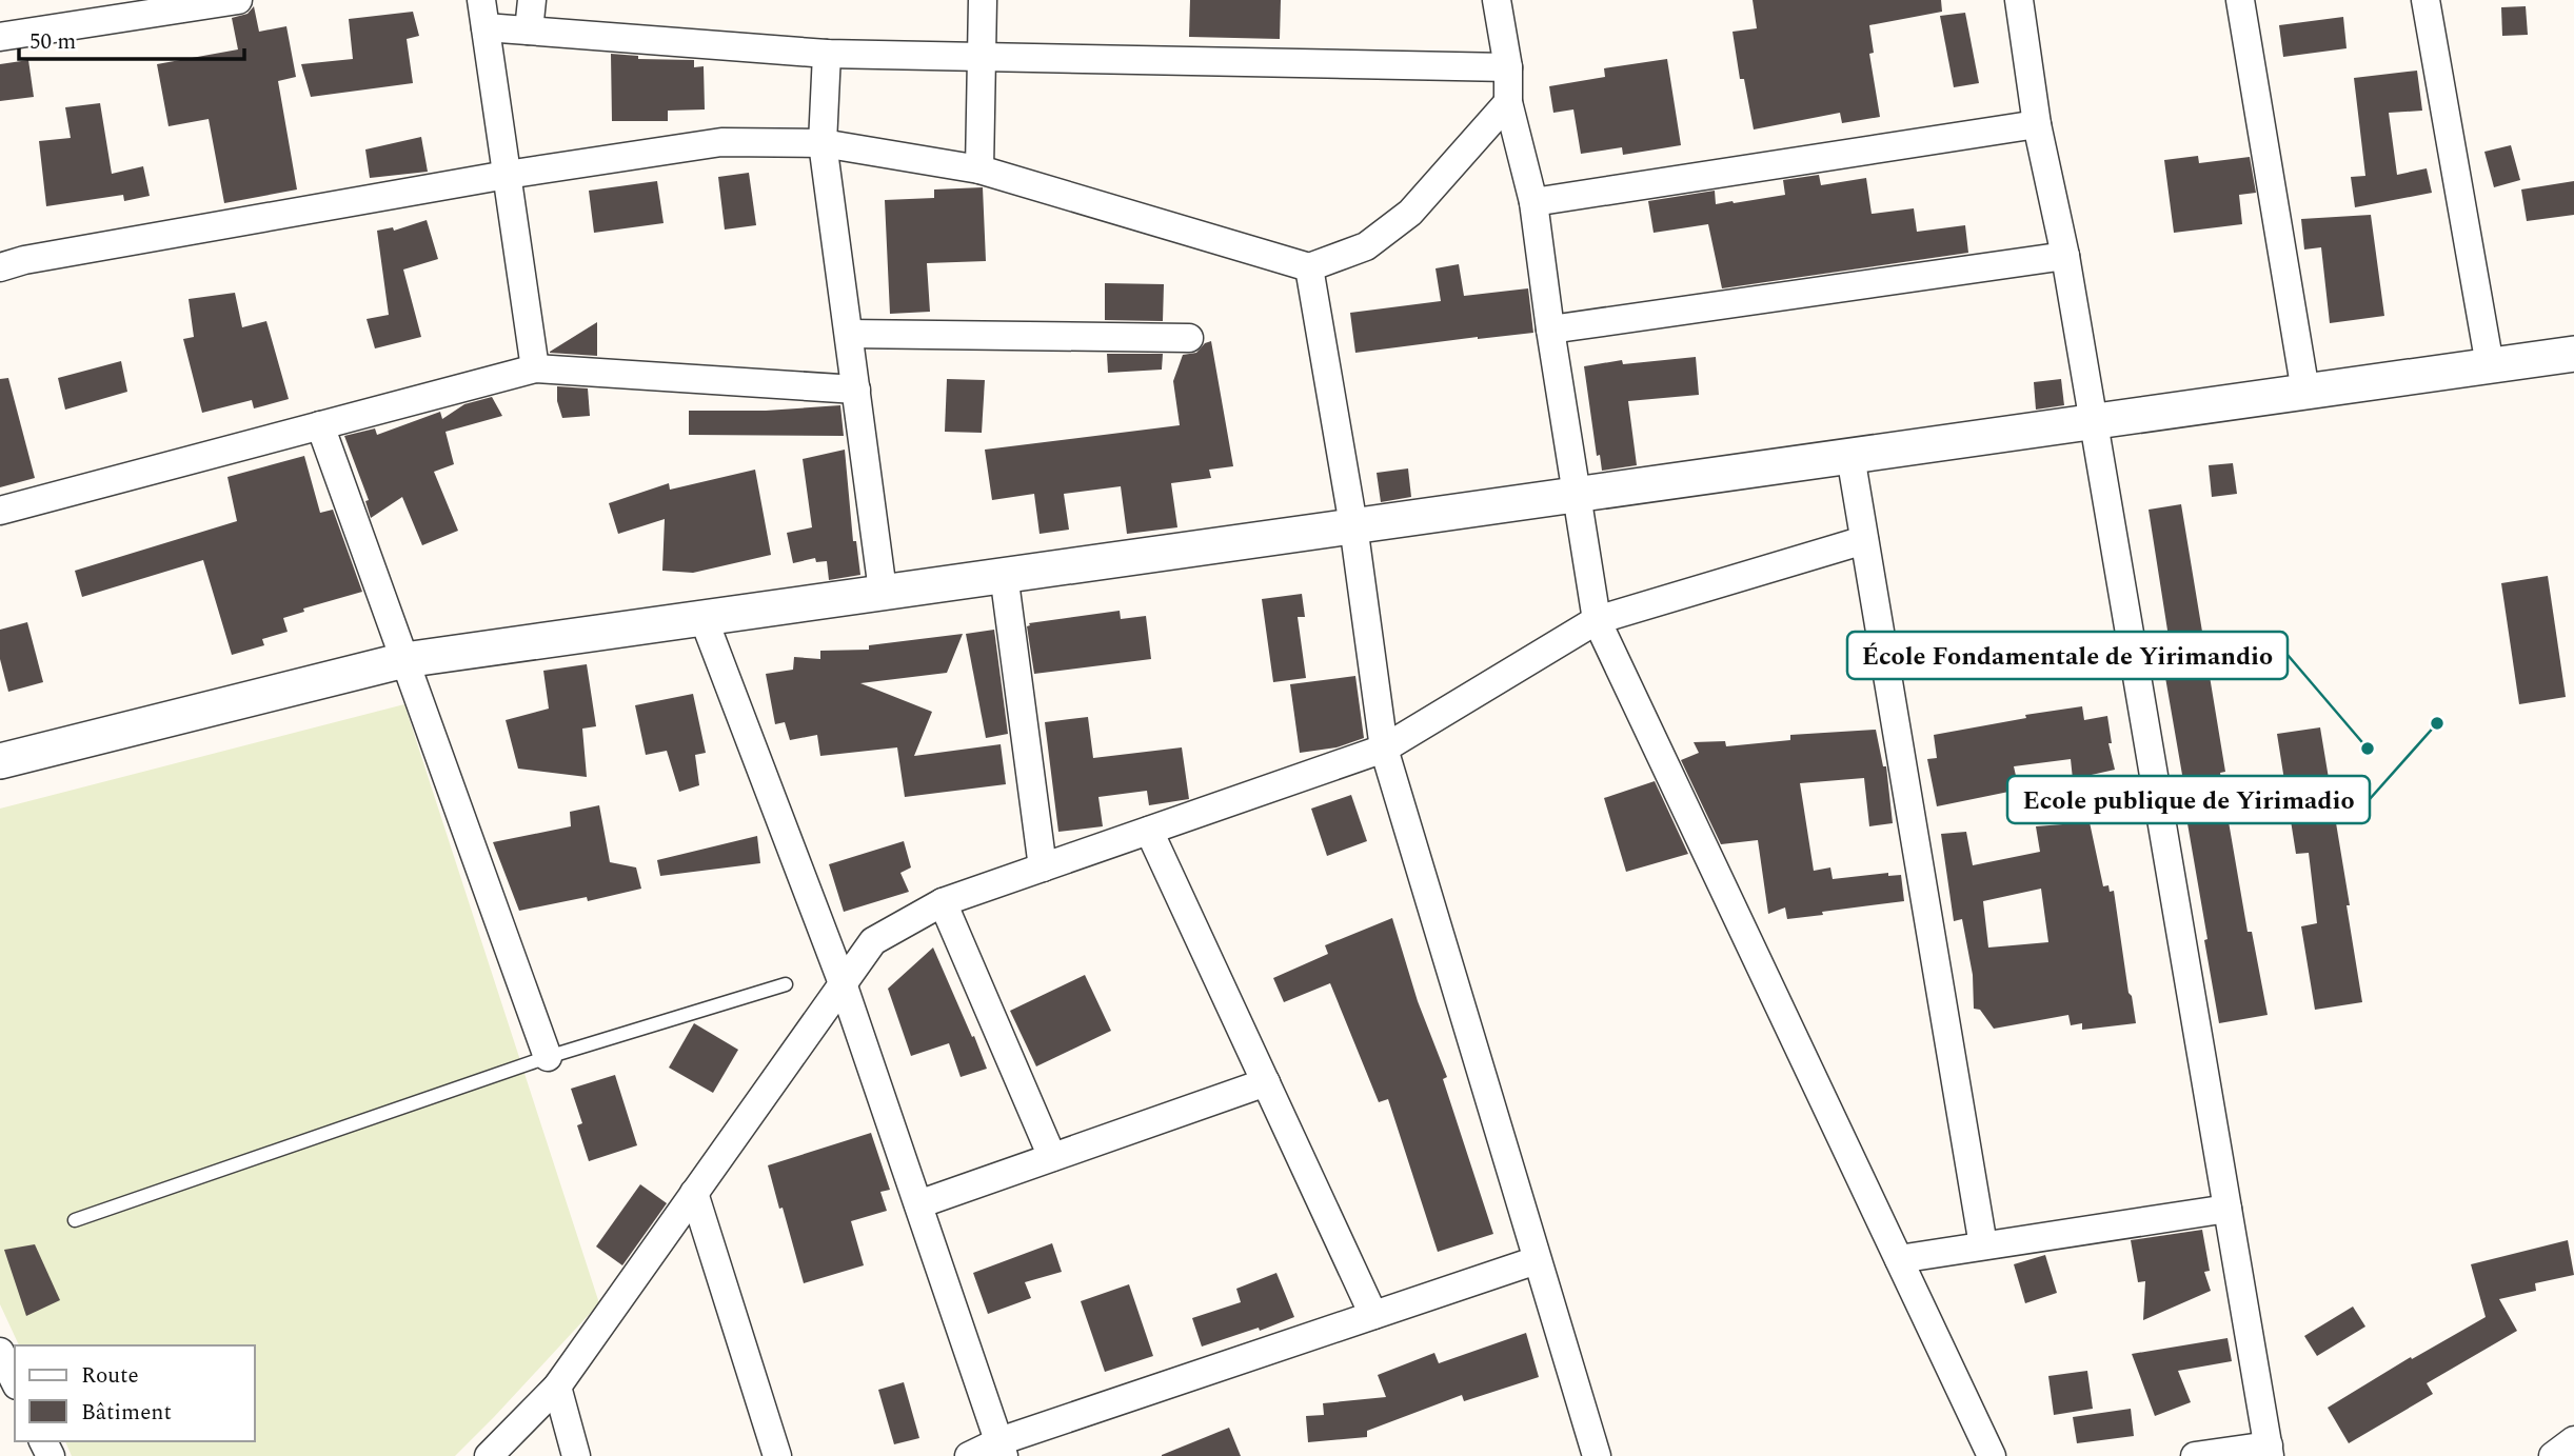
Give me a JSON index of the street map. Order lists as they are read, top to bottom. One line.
{"places":["Ecole publique de Yirimadio","École Fondamentale de Yirimandio"],"legend":["Route","Bâtiment"],"scale_bar":"50 m"}
